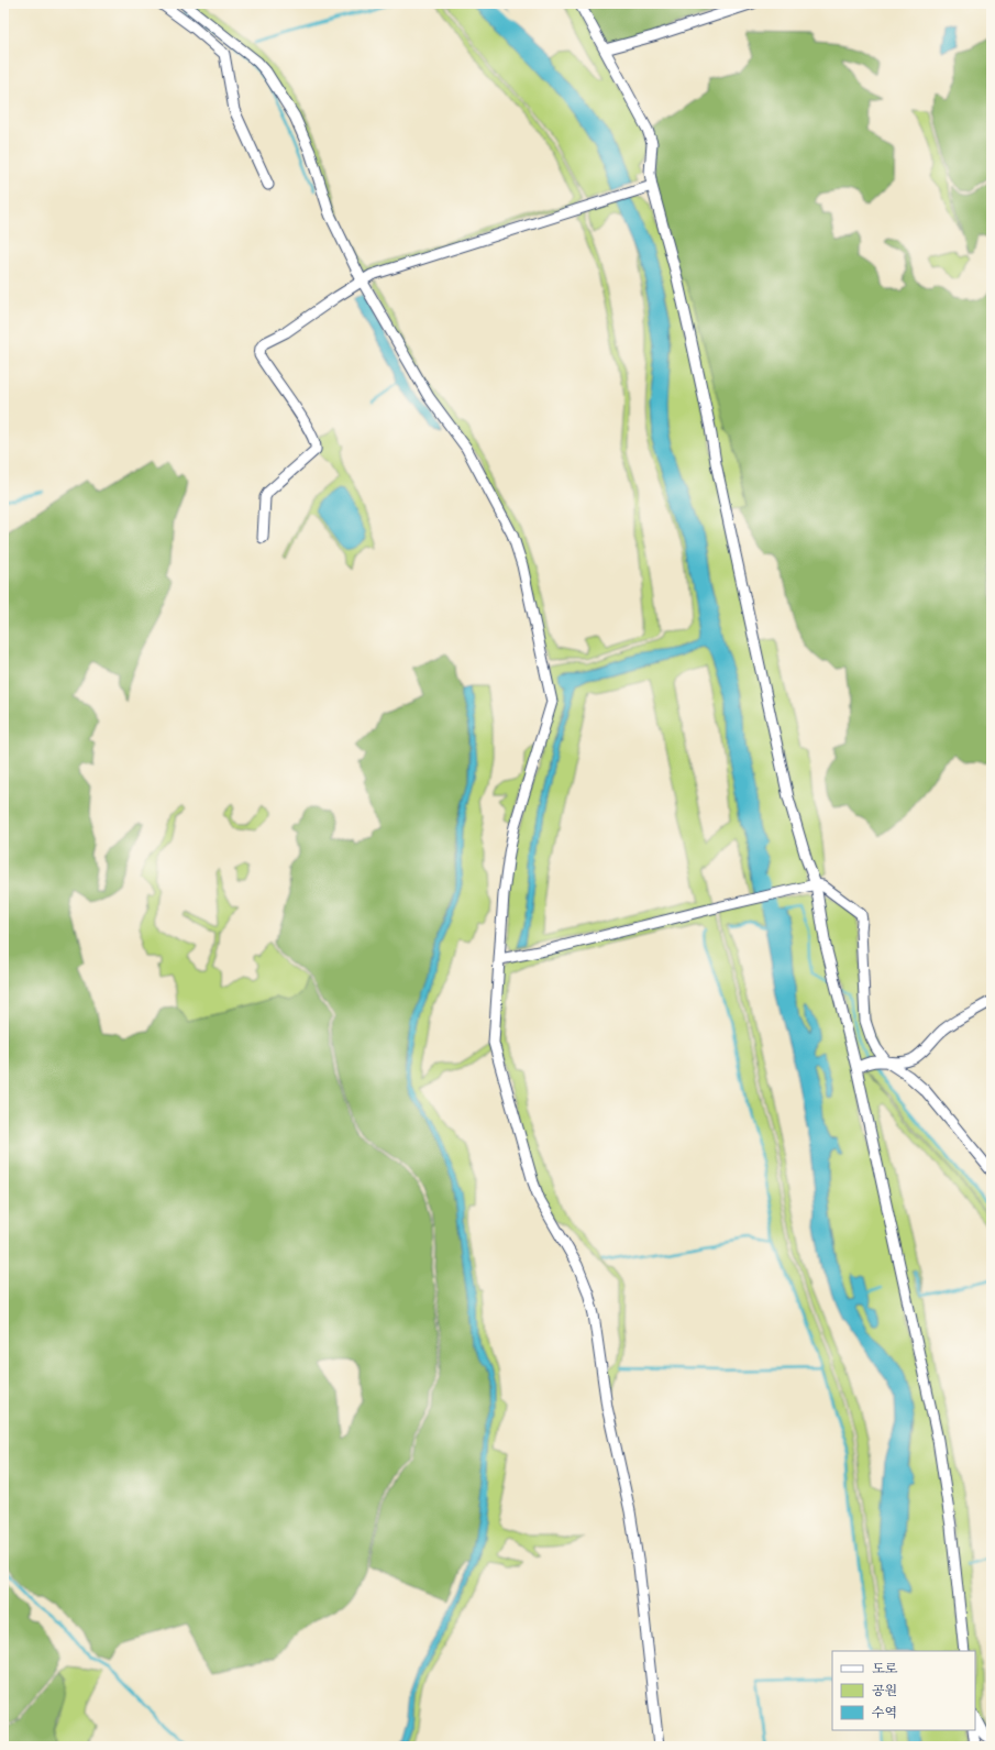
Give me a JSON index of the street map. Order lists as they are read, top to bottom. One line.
{"legend":["도로","공원","수역"]}
